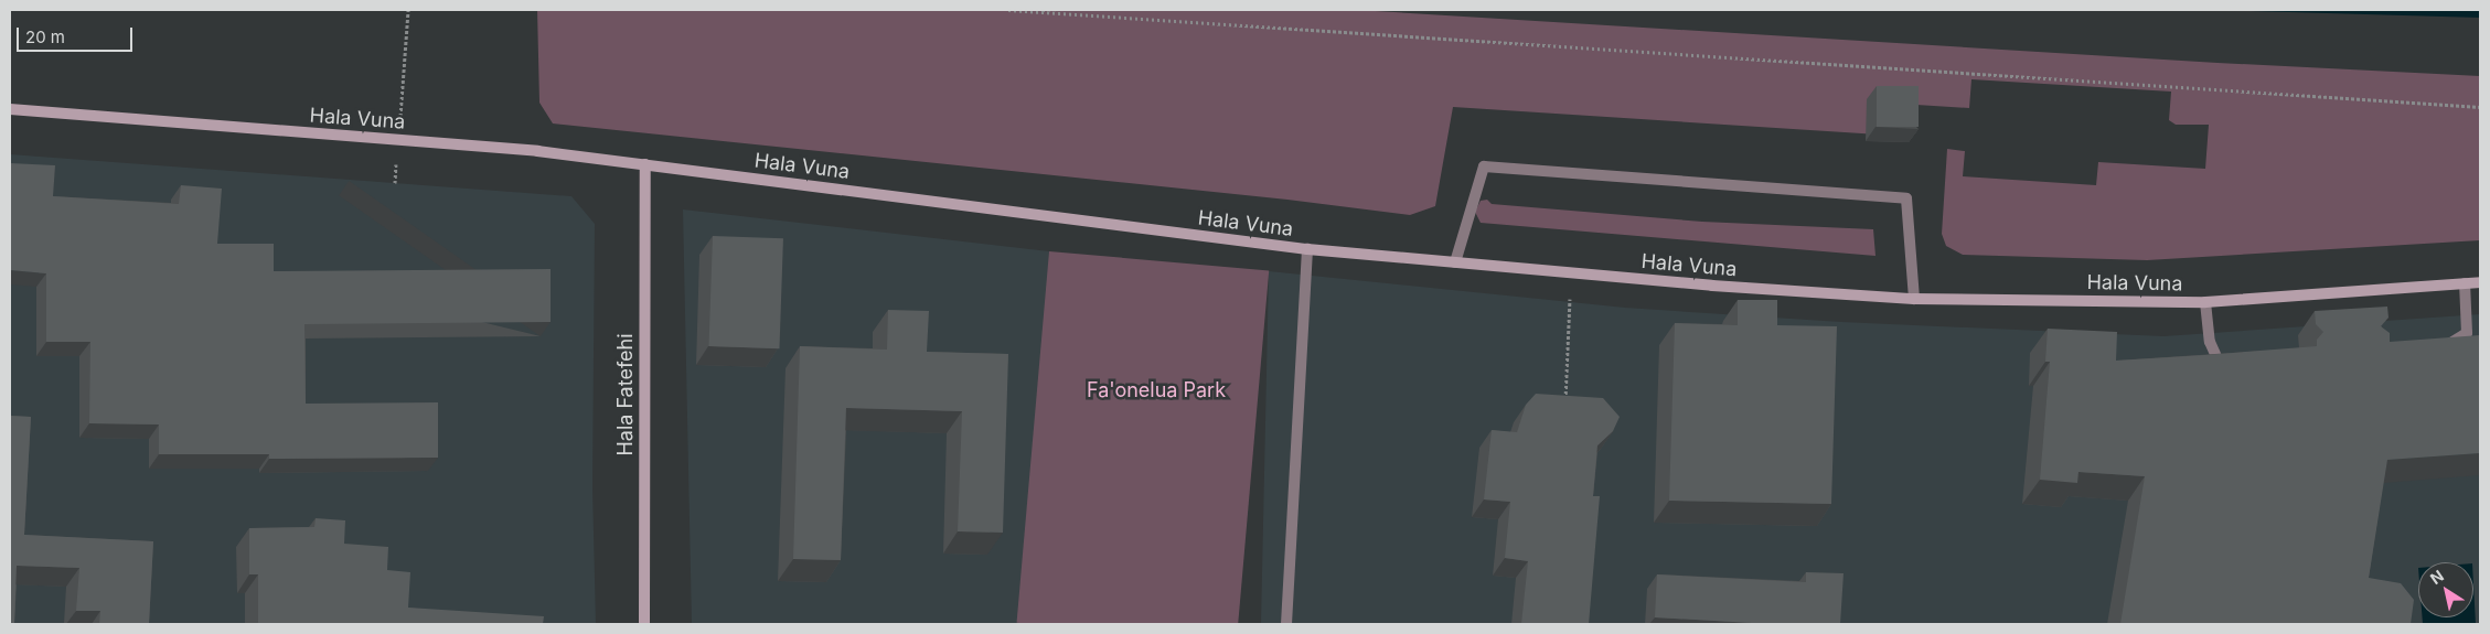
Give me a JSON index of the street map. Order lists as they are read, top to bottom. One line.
{"streets":{"main road":["Hala Vuna","Hala Fatefehi"]},"crossings":[["Hala Vuna","Hala Fatefehi"]],"parks":["Fa'onelua Park"],"scale_bar":"20 m","north":"top left"}
